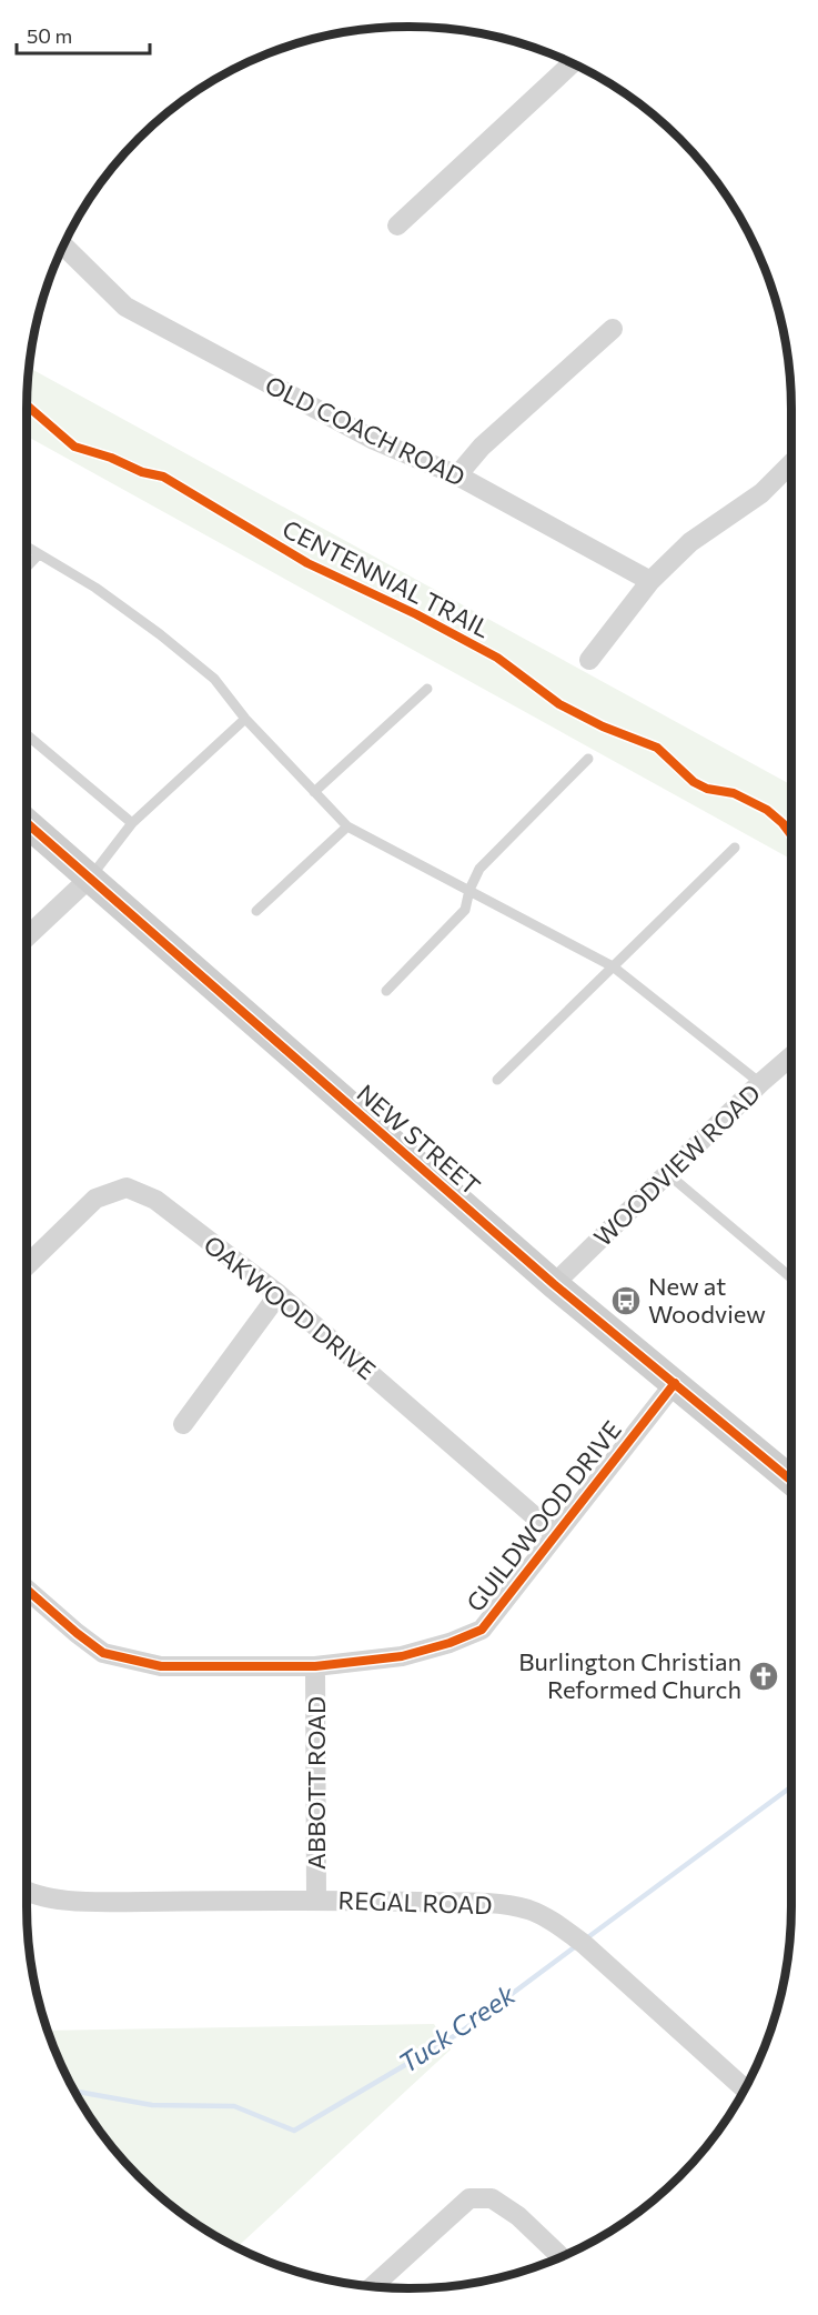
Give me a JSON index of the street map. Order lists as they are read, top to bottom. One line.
{"streets":{"main road":["NEW STREET"],"street":["OLD COACH ROAD","WOODVIEW ROAD","OAKWOOD DRIVE","GUILDWOOD DRIVE","ABBOTT ROAD","REGAL ROAD"],"cycle path":["CENTENNIAL TRAIL"]},"crossings":[["NEW STREET","WOODVIEW ROAD"],["NEW STREET","GUILDWOOD DRIVE"],["OAKWOOD DRIVE","GUILDWOOD DRIVE"],["GUILDWOOD DRIVE","ABBOTT ROAD"],["ABBOTT ROAD","REGAL ROAD"]],"water":["Tuck Creek"],"places":{"bus stop":["New at Woodview"],"church":["Burlington Christian Reformed Church"]},"scale_bar":"50 m"}
